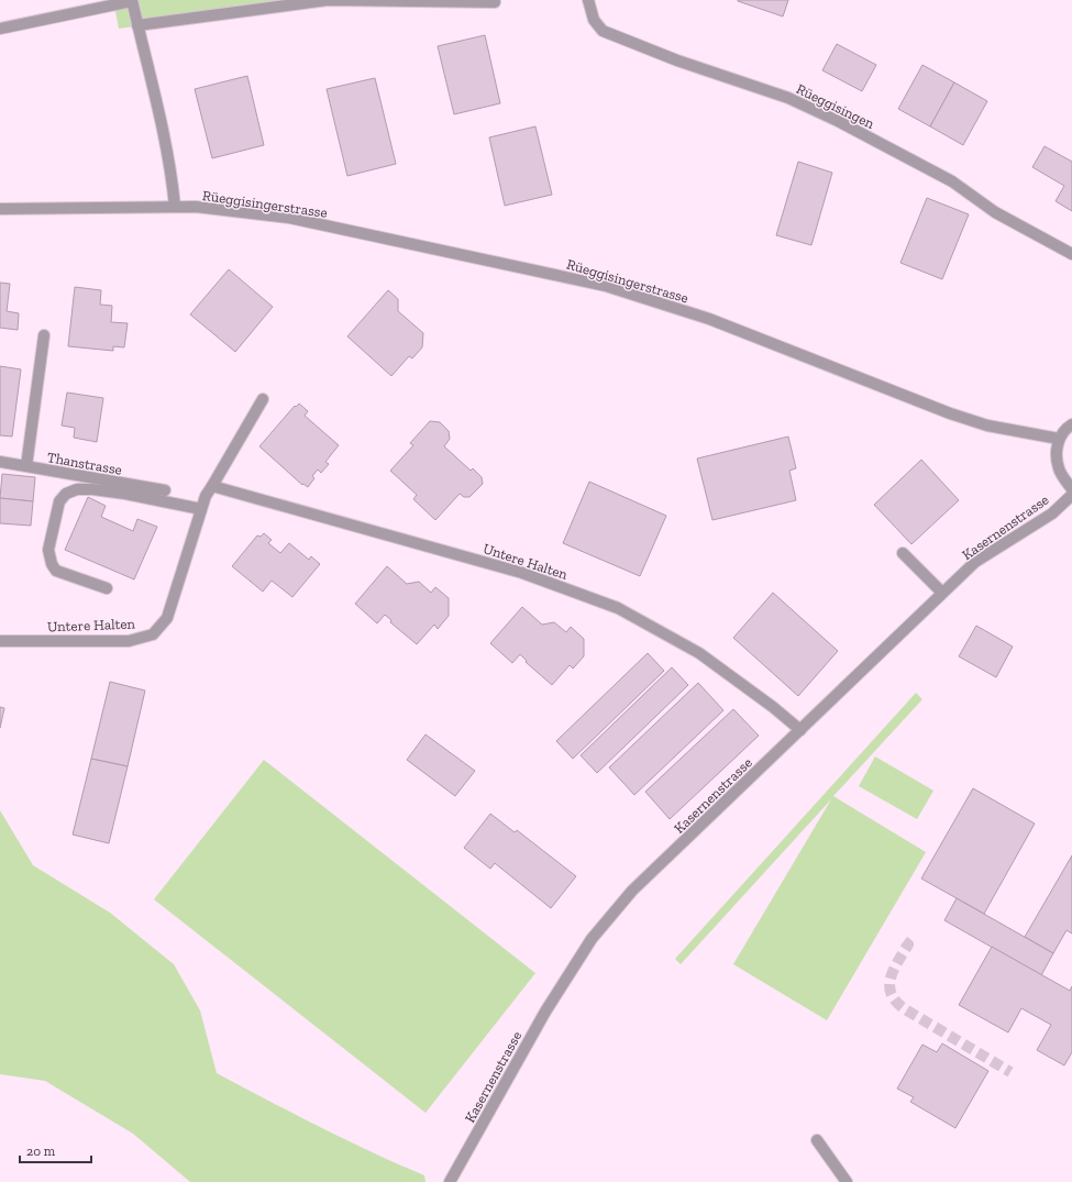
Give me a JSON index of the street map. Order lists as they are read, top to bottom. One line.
{"streets":{"street":["Rüeggisingen","Rüeggisingerstrasse","Thanstrasse","Kasernenstrasse","Untere Halten"]},"crossings":[["Kasernenstrasse","Untere Halten"]],"scale_bar":"20 m"}
